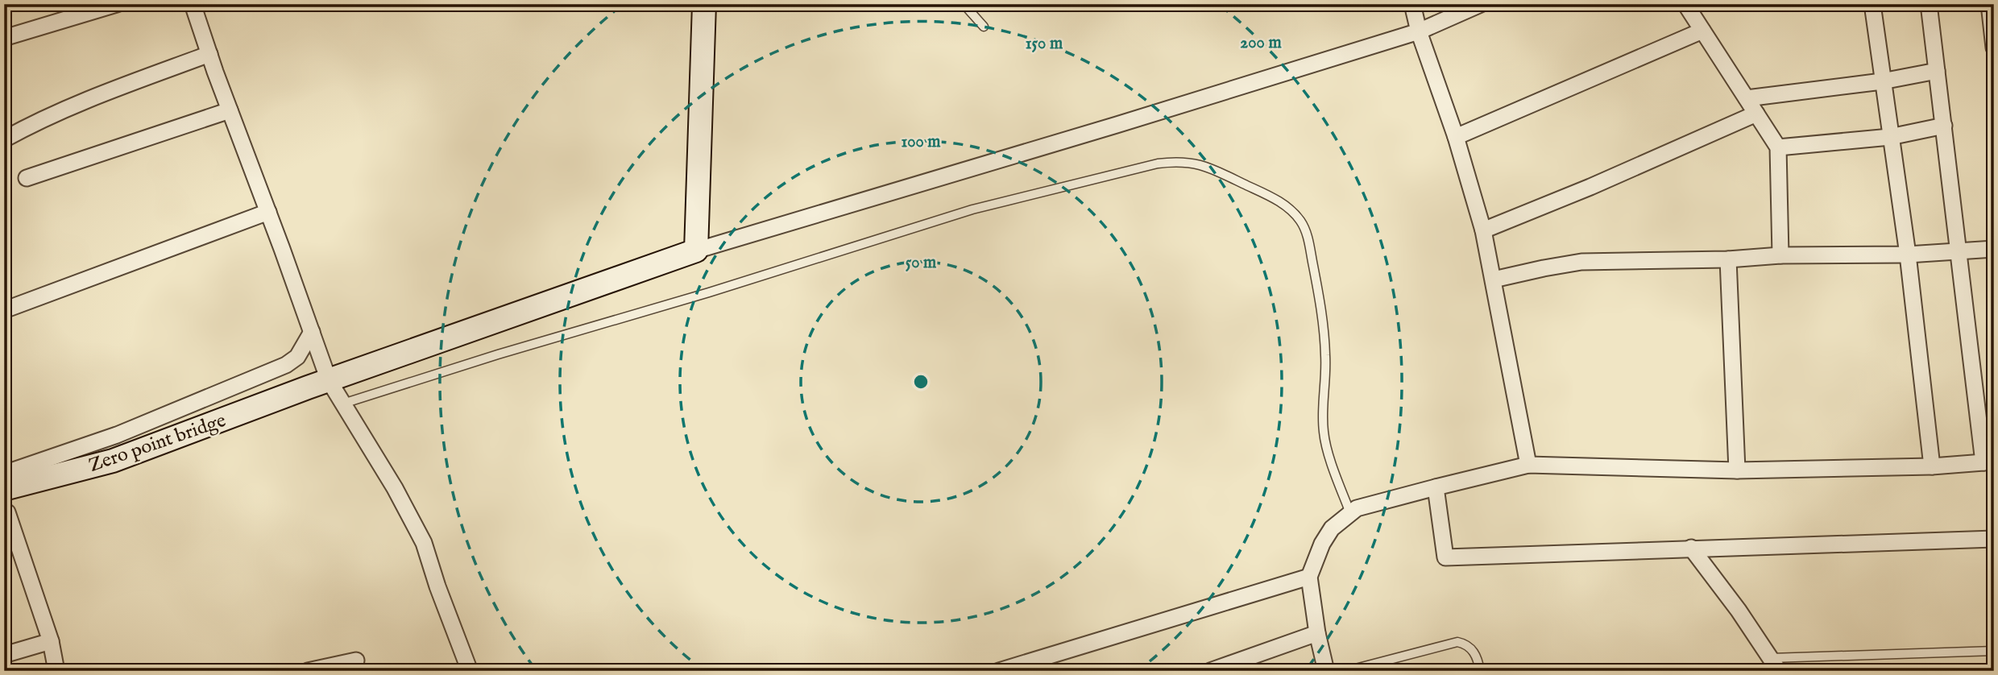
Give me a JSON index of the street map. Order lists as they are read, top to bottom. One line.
{"streets":{"street":["Zero point bridge"]},"rings":["200 m","150 m","100 m","50 m"]}
